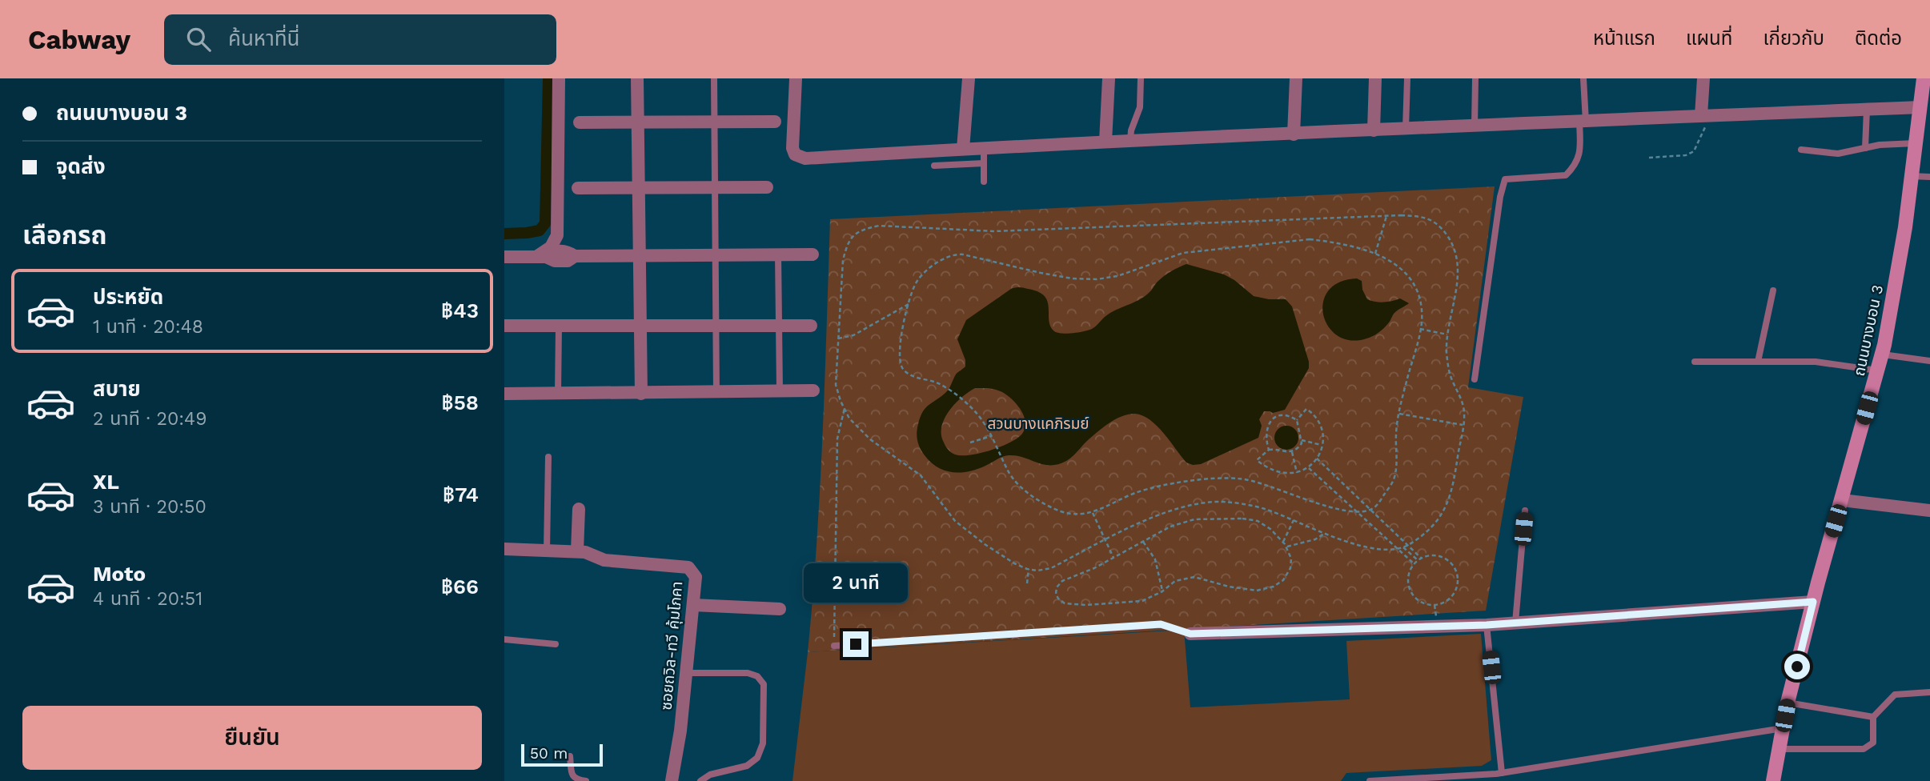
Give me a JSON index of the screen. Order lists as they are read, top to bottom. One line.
{"streets":{"main road":["ถนนบางบอน 3"],"street":["ซอยถวิล-ทวี คุ้มโภคา"]},"parks":["สวนบางแคภิรมย์"],"scale_bar":"50 m","page":{"header":"Cabway","search":"ค้นหาที่นี่","nav":["หน้าแรก","แผนที่","เกี่ยวกับ","ติดต่อ"],"banner":["ถนนบางบอน 3","จุดส่ง"],"heading":"เลือกรถ","list":[{"name":"ประหยัด","note":"1 นาที · 20:48","value":"฿43"},{"name":"สบาย","note":"2 นาที · 20:49","value":"฿58"},{"name":"XL","note":"3 นาที · 20:50","value":"฿74"},{"name":"Moto","note":"4 นาที · 20:51","value":"฿66"}],"bubble":"2 นาที","buttons":"ยืนยัน","scale":"50 m"}}
